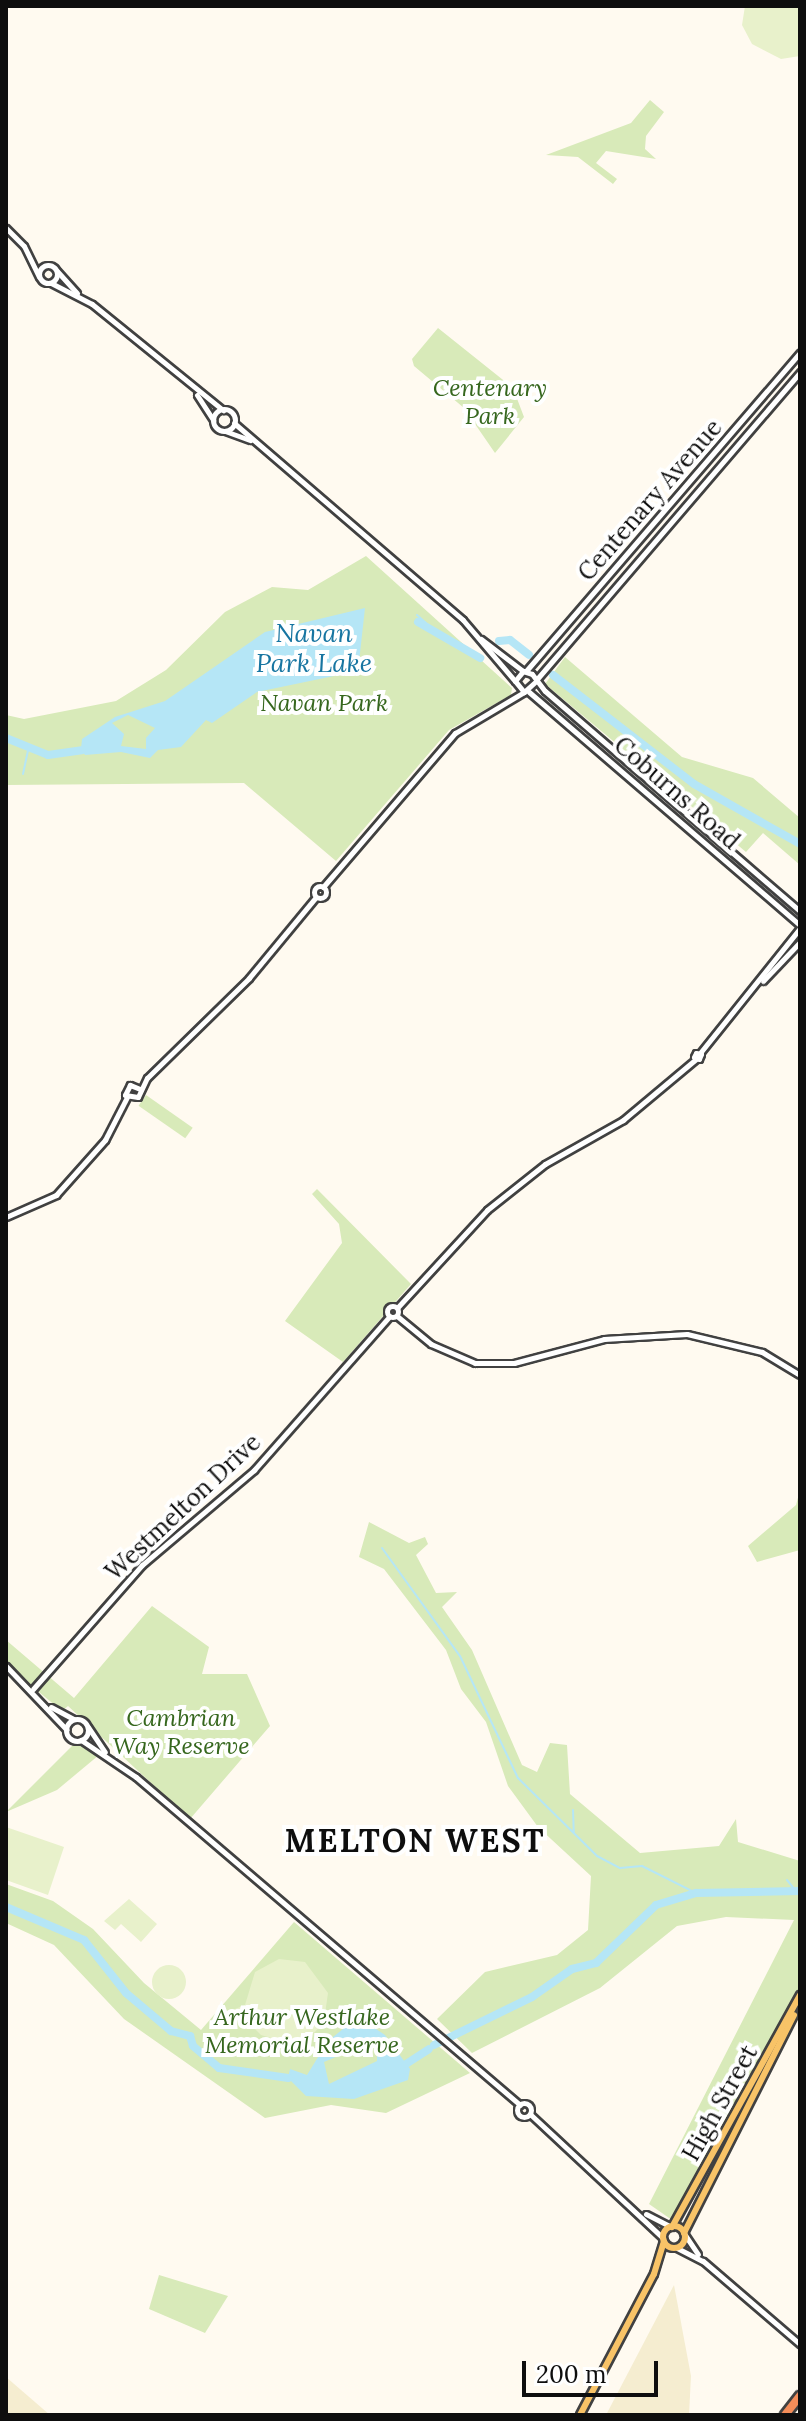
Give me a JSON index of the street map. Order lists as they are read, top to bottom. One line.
{"streets":{"main road":["High Street"],"street":["Centenary Avenue","Coburns Road","Westmelton Drive"]},"crossings":[["Centenary Avenue","Coburns Road"],["Coburns Road","Westmelton Drive"]],"districts":["MELTON WEST"],"water":["Navan Park Lake"],"parks":["Centenary Park","Navan Park","Cambrian Way Reserve","Arthur Westlake Memorial Reserve"],"scale_bar":"200 m"}
